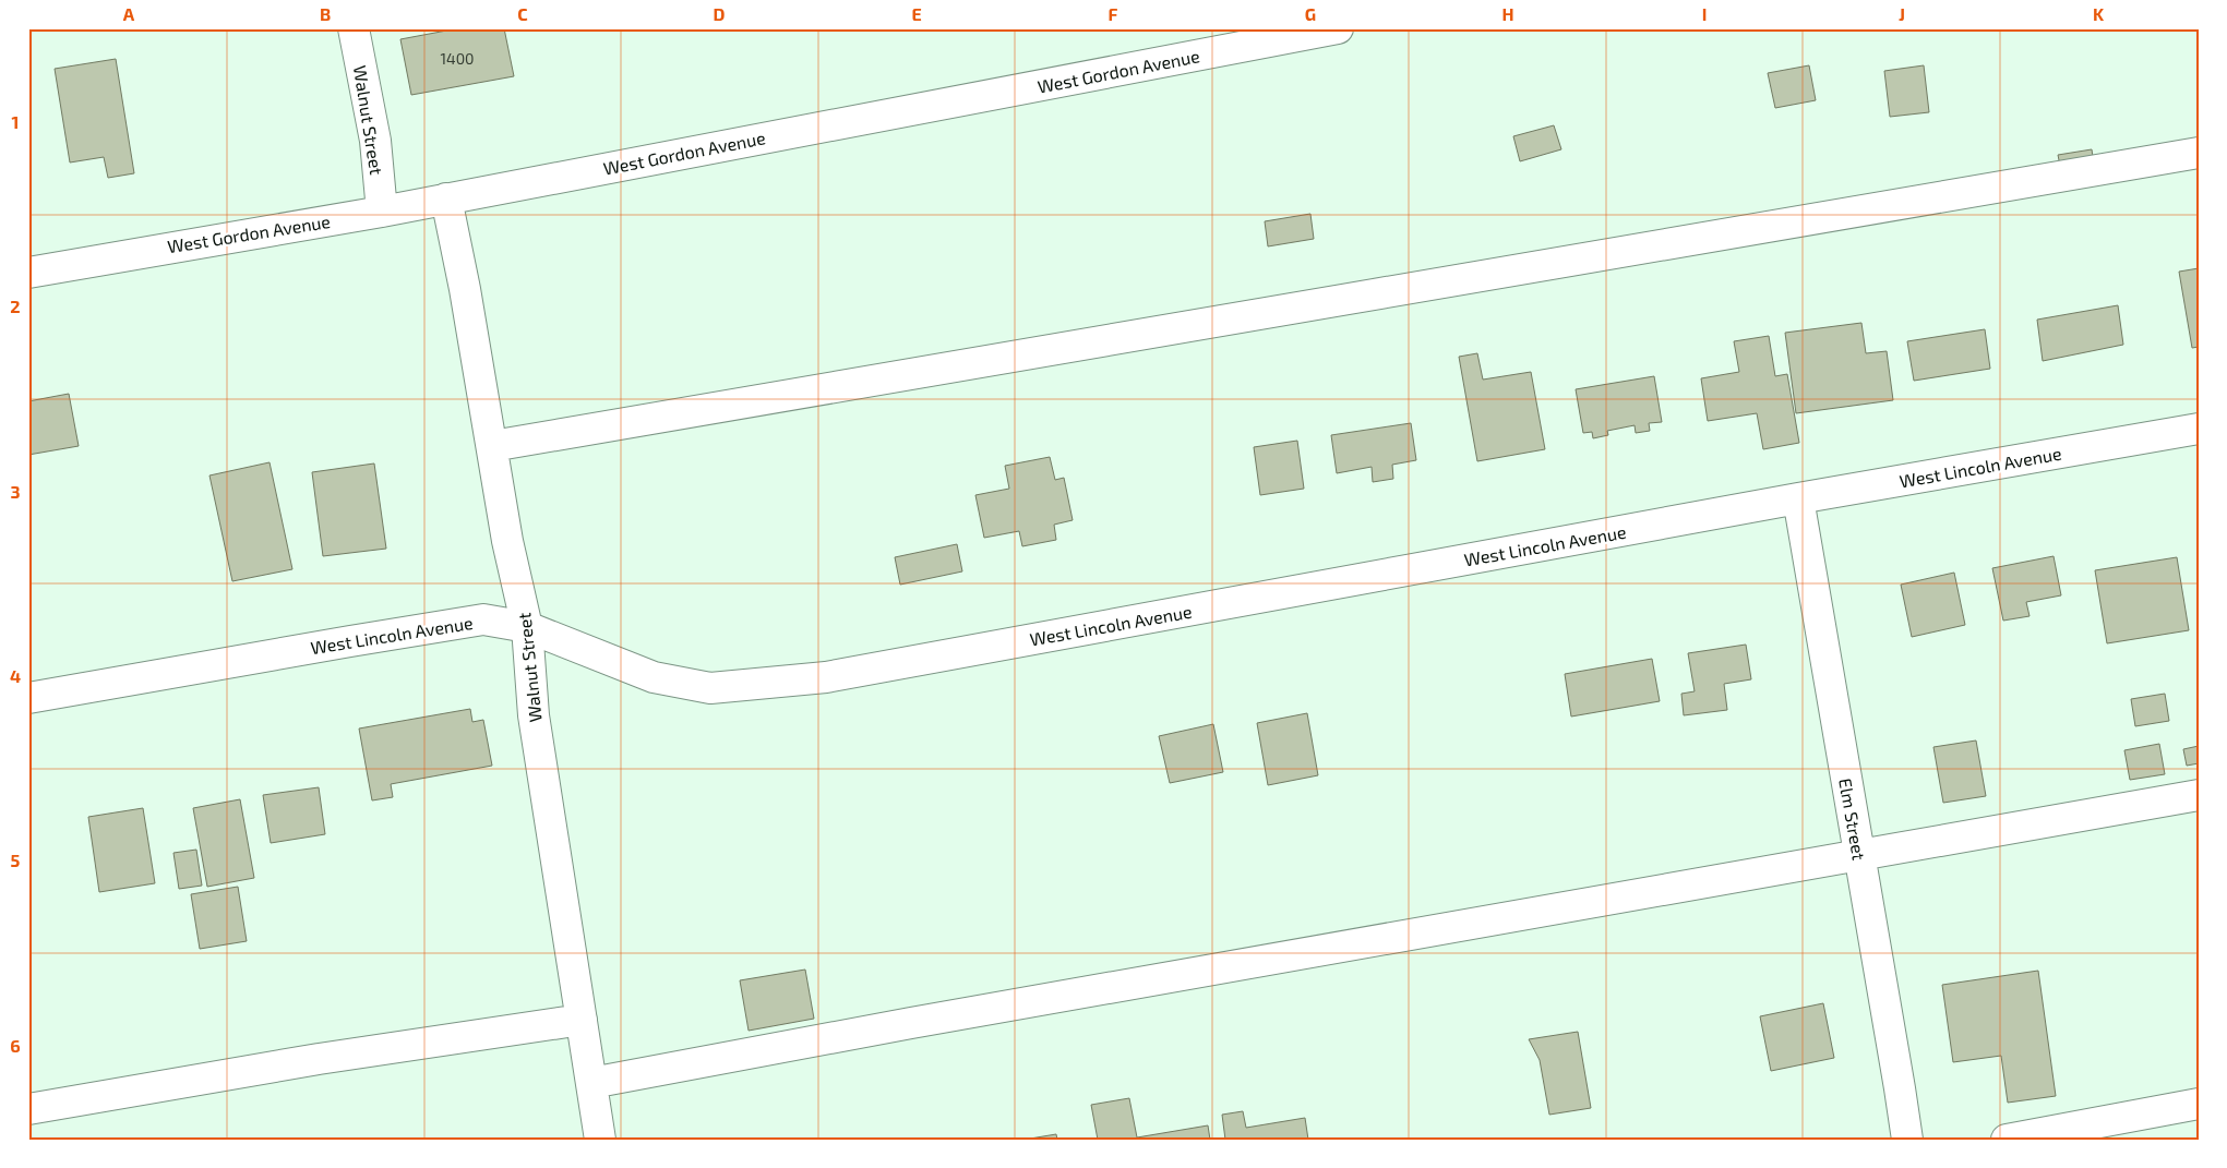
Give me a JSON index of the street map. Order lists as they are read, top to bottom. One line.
{"streets":{"street":["West Gordon Avenue","Walnut Street","West Lincoln Avenue","Elm Street"]},"crossings":[["West Gordon Avenue","Walnut Street"],["Walnut Street","West Lincoln Avenue"],["West Lincoln Avenue","Elm Street"]],"house_numbers":["1400"],"grid":{"columns":["A","B","C","D","E","F","G","H","I","J","K"],"rows":["1","2","3","4","5","6"]}}
